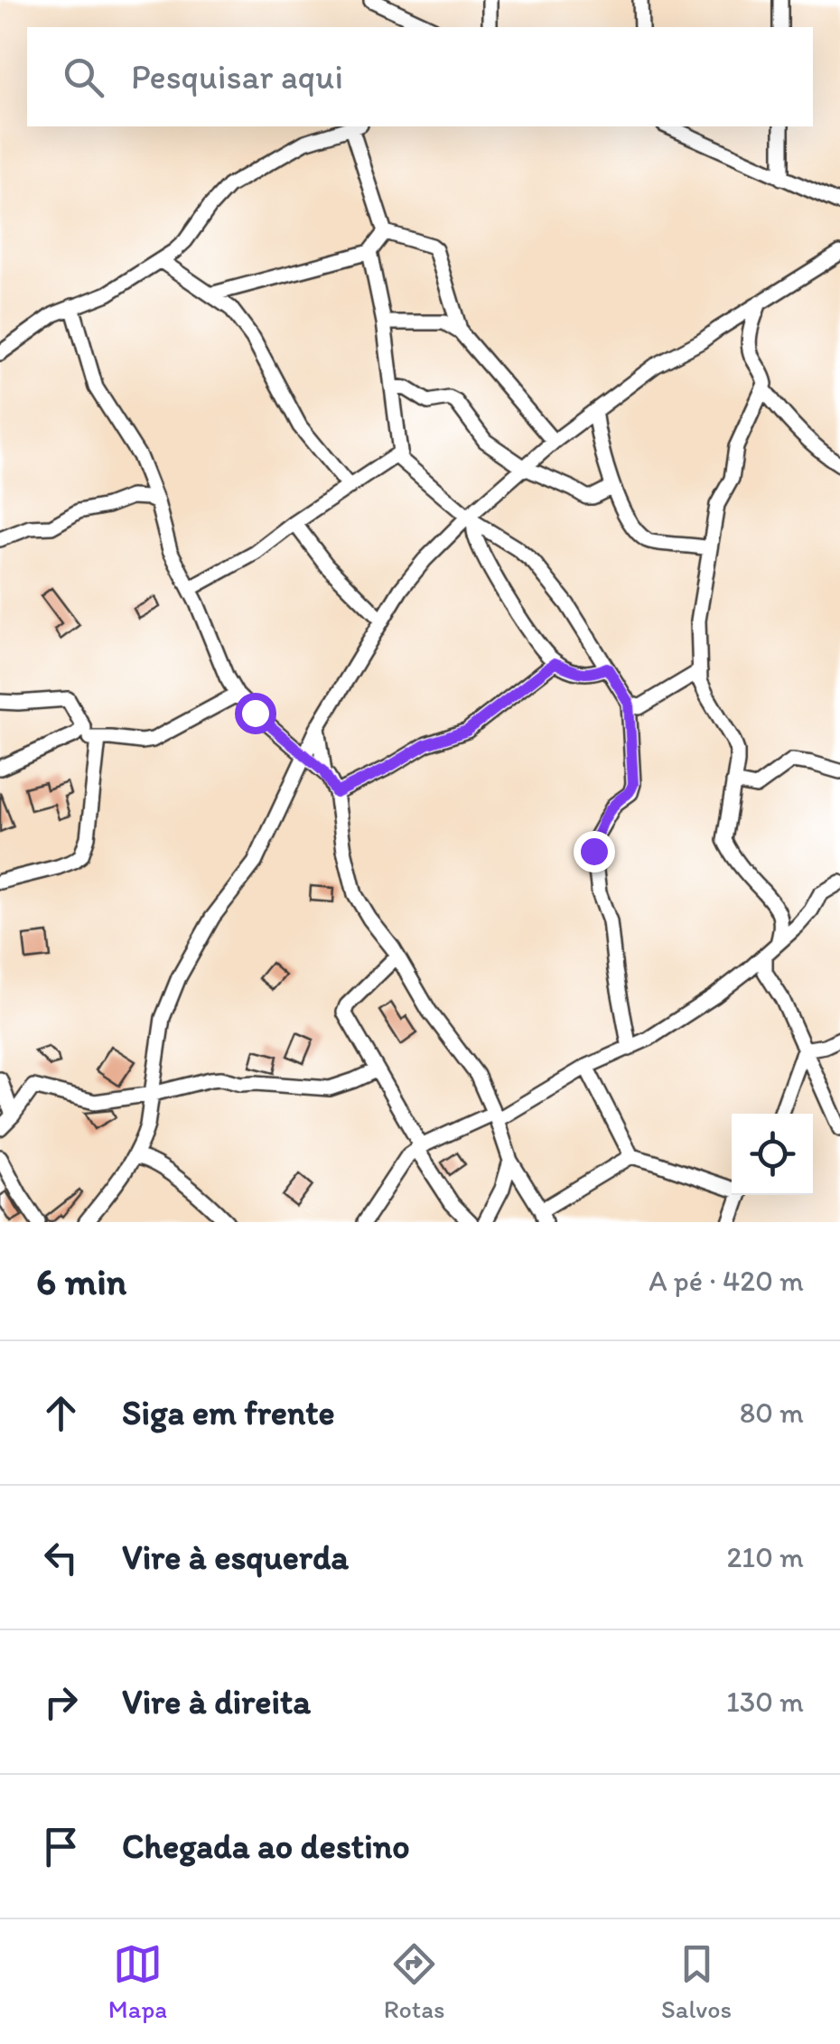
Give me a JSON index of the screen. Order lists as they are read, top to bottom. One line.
{"page":{"search":"Pesquisar aqui","heading":["6 min","A pé · 420 m"],"list":[["Siga em frente","80 m"],["Vire à esquerda","210 m"],["Vire à direita","130 m"],"Chegada ao destino"],"nav":["Mapa","Rotas","Salvos"]}}
